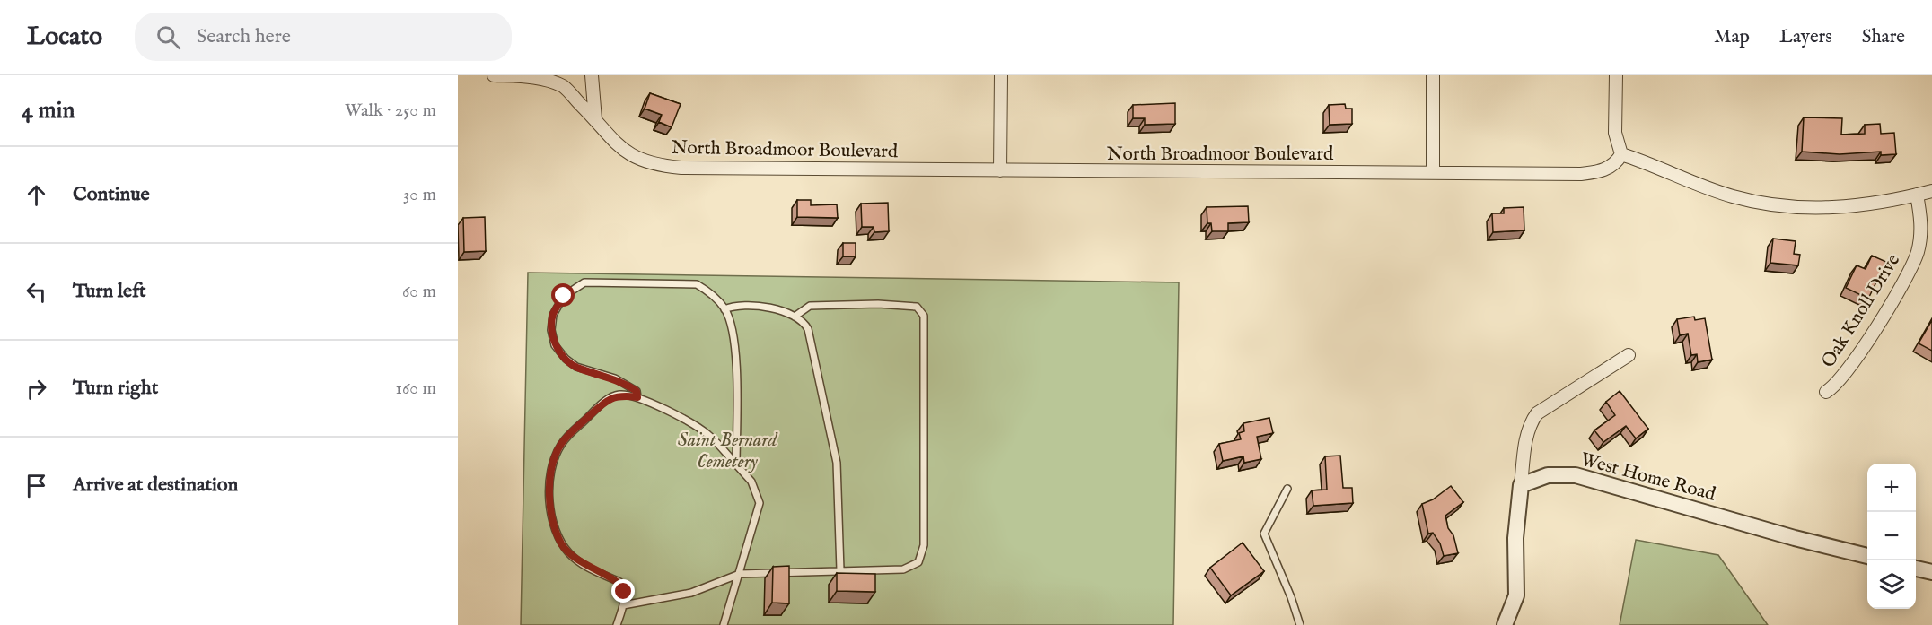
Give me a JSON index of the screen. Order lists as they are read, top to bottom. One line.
{"streets":{"street":["North Broadmoor Boulevard","Oak Knoll Drive","West Home Road"]},"parks":["Saint Bernard Cemetery"],"page":{"header":"Locato","search":"Search here","nav":["Map","Layers","Share"],"heading":["4 min","Walk · 250 m"],"list":[["Continue","30 m"],["Turn left","60 m"],["Turn right","160 m"],"Arrive at destination"],"map_buttons":["+","−"]}}
